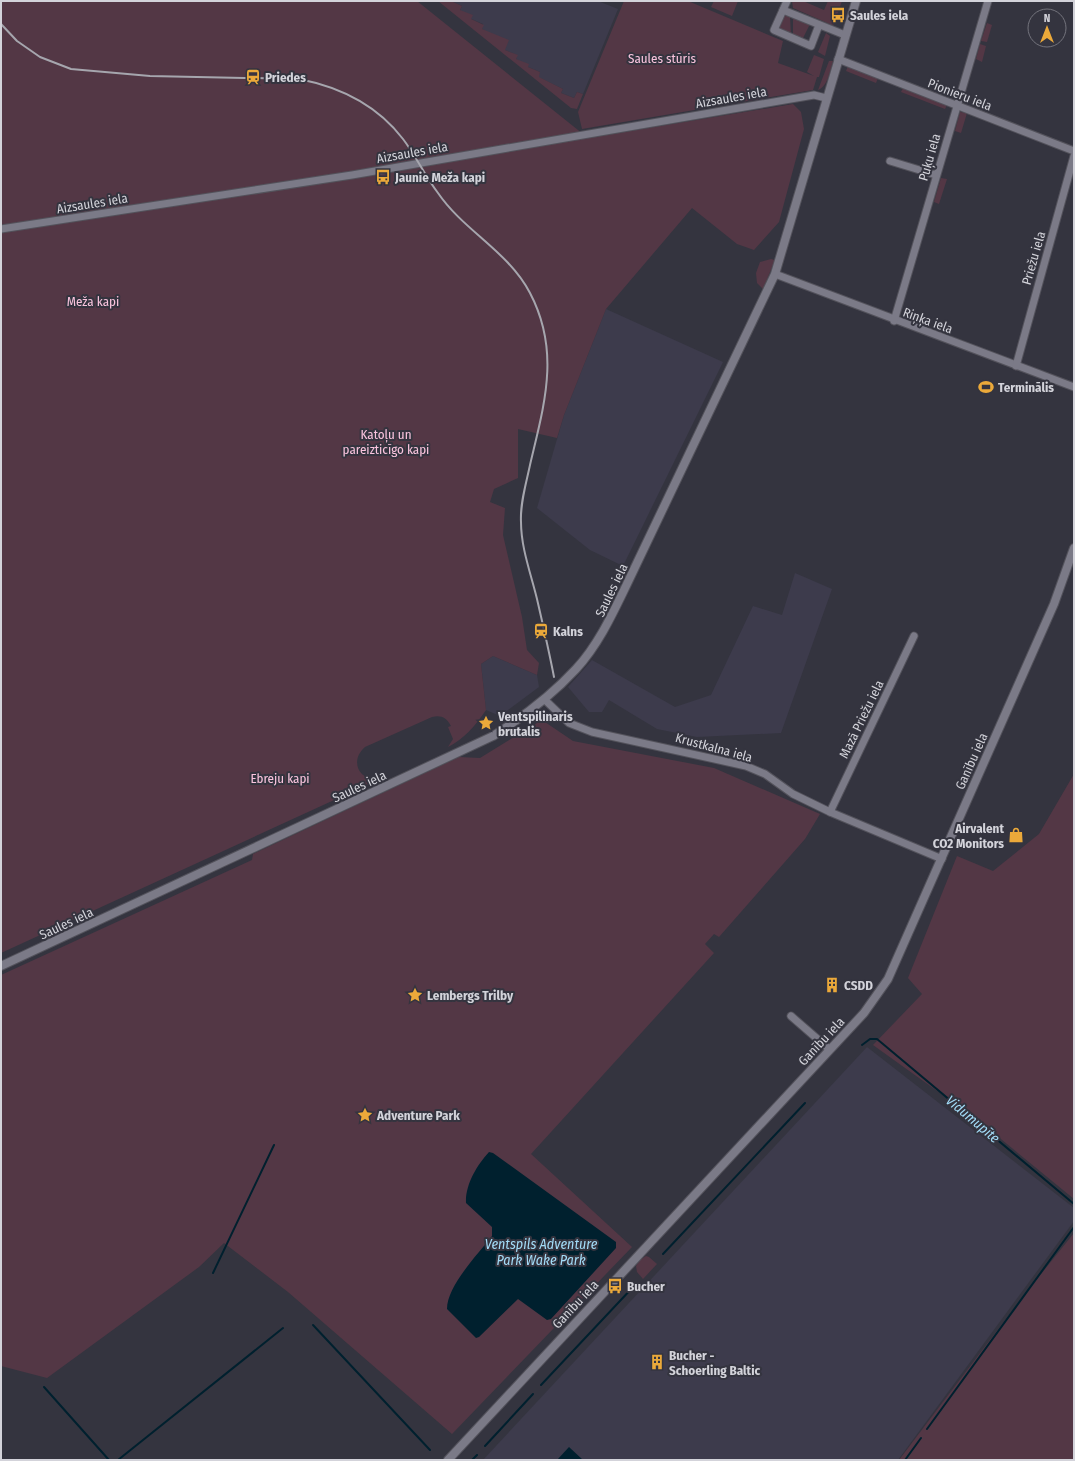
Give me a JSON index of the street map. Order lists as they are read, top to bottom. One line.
{"streets":{"street":["Pionieru iela","Aizsaules iela","Puķu iela","Priežu iela","Riņķa iela","Saules iela","Mazā Priežu iela","Krustkalna iela","Ganību iela"]},"crossings":[["Pionieru iela","Puķu iela"],["Pionieru iela","Saules iela"],["Aizsaules iela","Saules iela"],["Puķu iela","Riņķa iela"],["Priežu iela","Riņķa iela"],["Riņķa iela","Saules iela"],["Saules iela","Krustkalna iela"],["Mazā Priežu iela","Krustkalna iela"],["Krustkalna iela","Ganību iela"]],"water":["Vidumupīte","Ventspils Adventure Park Wake Park"],"parks":["Saules stūris","Meža kapi","Katoļu un pareizticīgo kapi","Ebreju kapi"],"places":{"bus stop":["Saules iela","Jaunie Meža kapi","Bucher"],"station":["Priedes","Kalns"],"sports":["Terminālis"],"place":["Ventspilinaris brutalis","Lembergs Trilby","Adventure Park"],"shop":["Airvalent CO2 Monitors"],"building":["CSDD","Bucher - Schoerling Baltic"]},"north":"top"}
